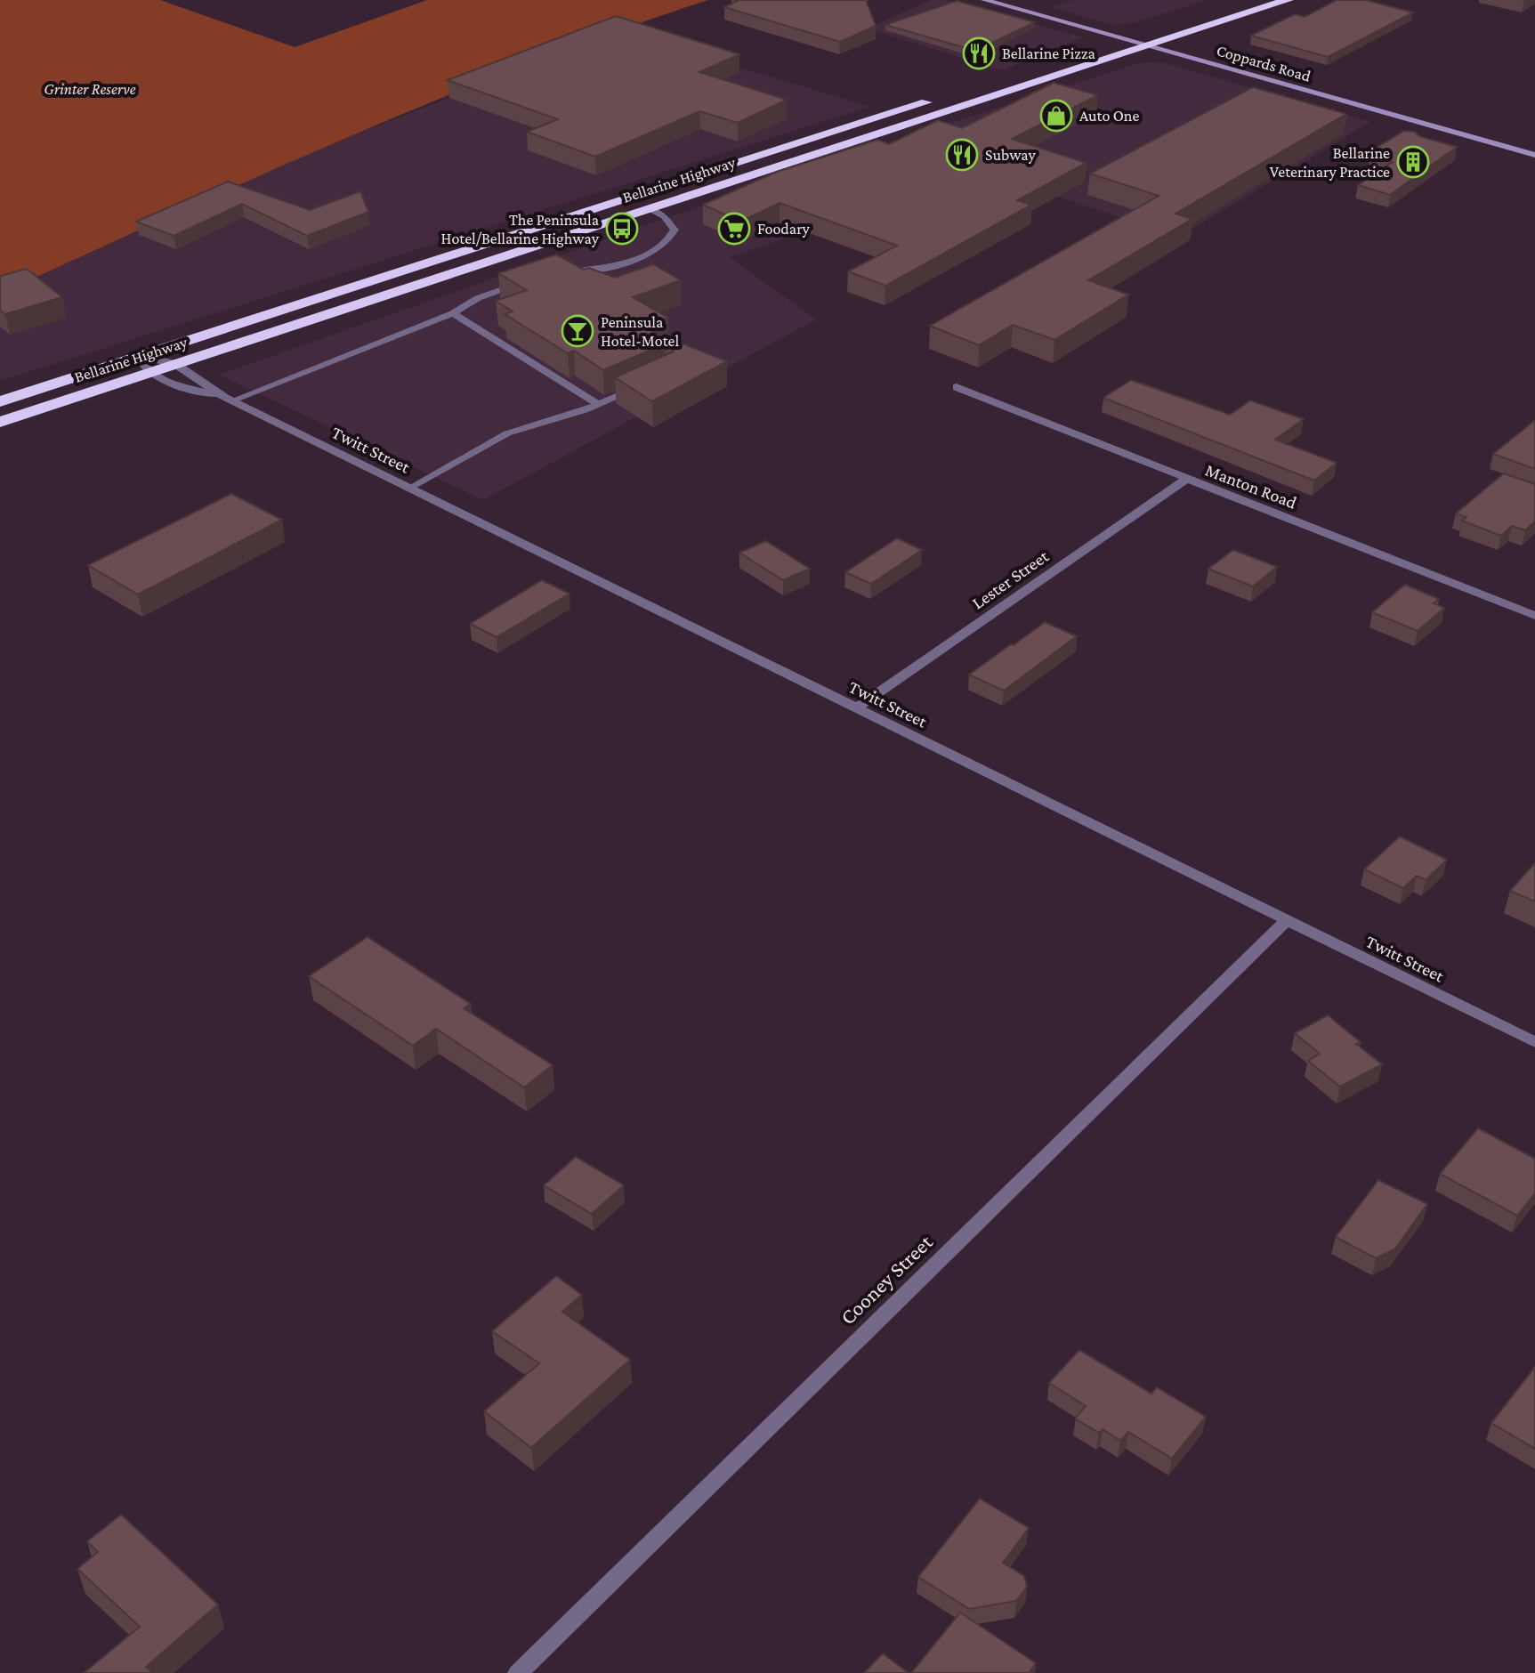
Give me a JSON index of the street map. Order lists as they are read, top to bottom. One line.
{"streets":{"highway":["Bellarine Highway"],"street":["Coppards Road","Twitt Street","Manton Road","Lester Street","Cooney Street"]},"crossings":[["Coppards Road","Bellarine Highway"],["Bellarine Highway","Twitt Street"],["Twitt Street","Lester Street"],["Twitt Street","Cooney Street"],["Manton Road","Lester Street"]],"parks":["Grinter Reserve"],"places":{"restaurant":["Bellarine Pizza","Subway"],"shop":["Auto One"],"building":["Bellarine Veterinary Practice"],"bus stop":["The Peninsula Hotel/Bellarine Highway"],"supermarket":["Foodary"],"bar":["Peninsula Hotel-Motel"]}}
